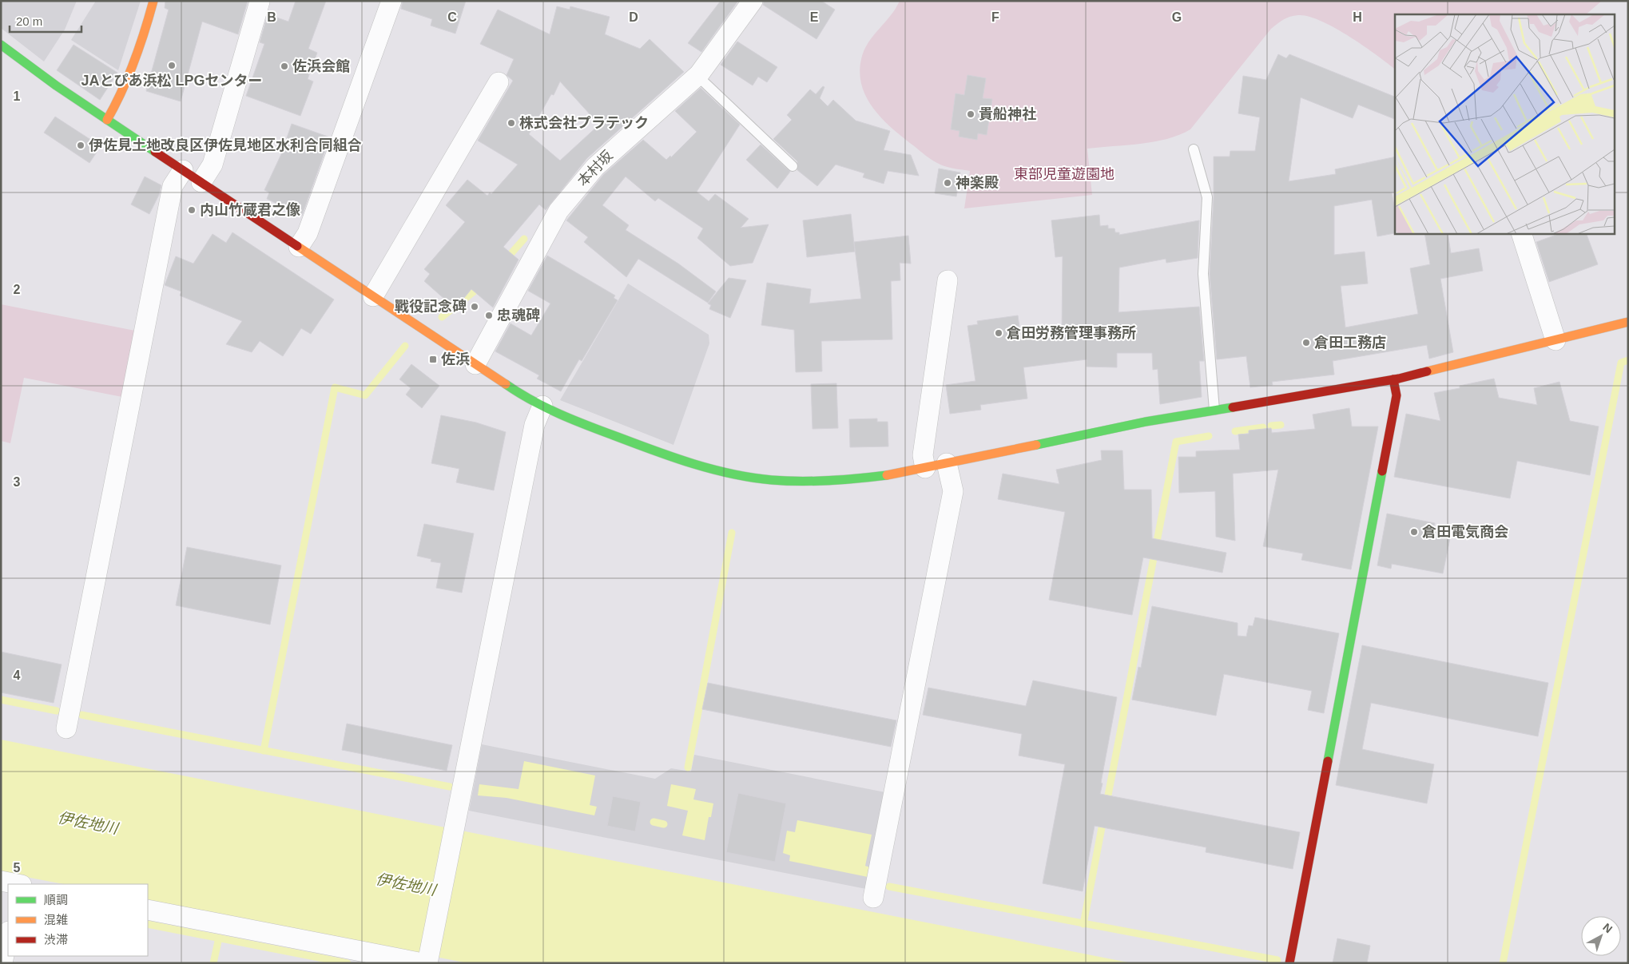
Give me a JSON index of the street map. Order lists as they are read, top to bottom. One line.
{"streets":{"street":["本村坂"]},"water":["伊佐地川"],"parks":["東部児童遊園地"],"places":{"other":["JAとぴあ浜松 LPGセンター","佐浜会館","貴船神社","株式会社プラテック","伊佐見土地改良区伊佐見地区水利合同組合","神楽殿","内山竹蔵君之像","戰役記念碑","忠魂碑","倉田労務管理事務所","倉田工務店","倉田電気商会"],"transit":["佐浜"]},"legend":["順調","混雑","渋滞"],"scale_bar":"20 m","north":"top right","grid":{"columns":["B","C","D","E","F","G","H"],"rows":["1","2","3","4","5"]}}
